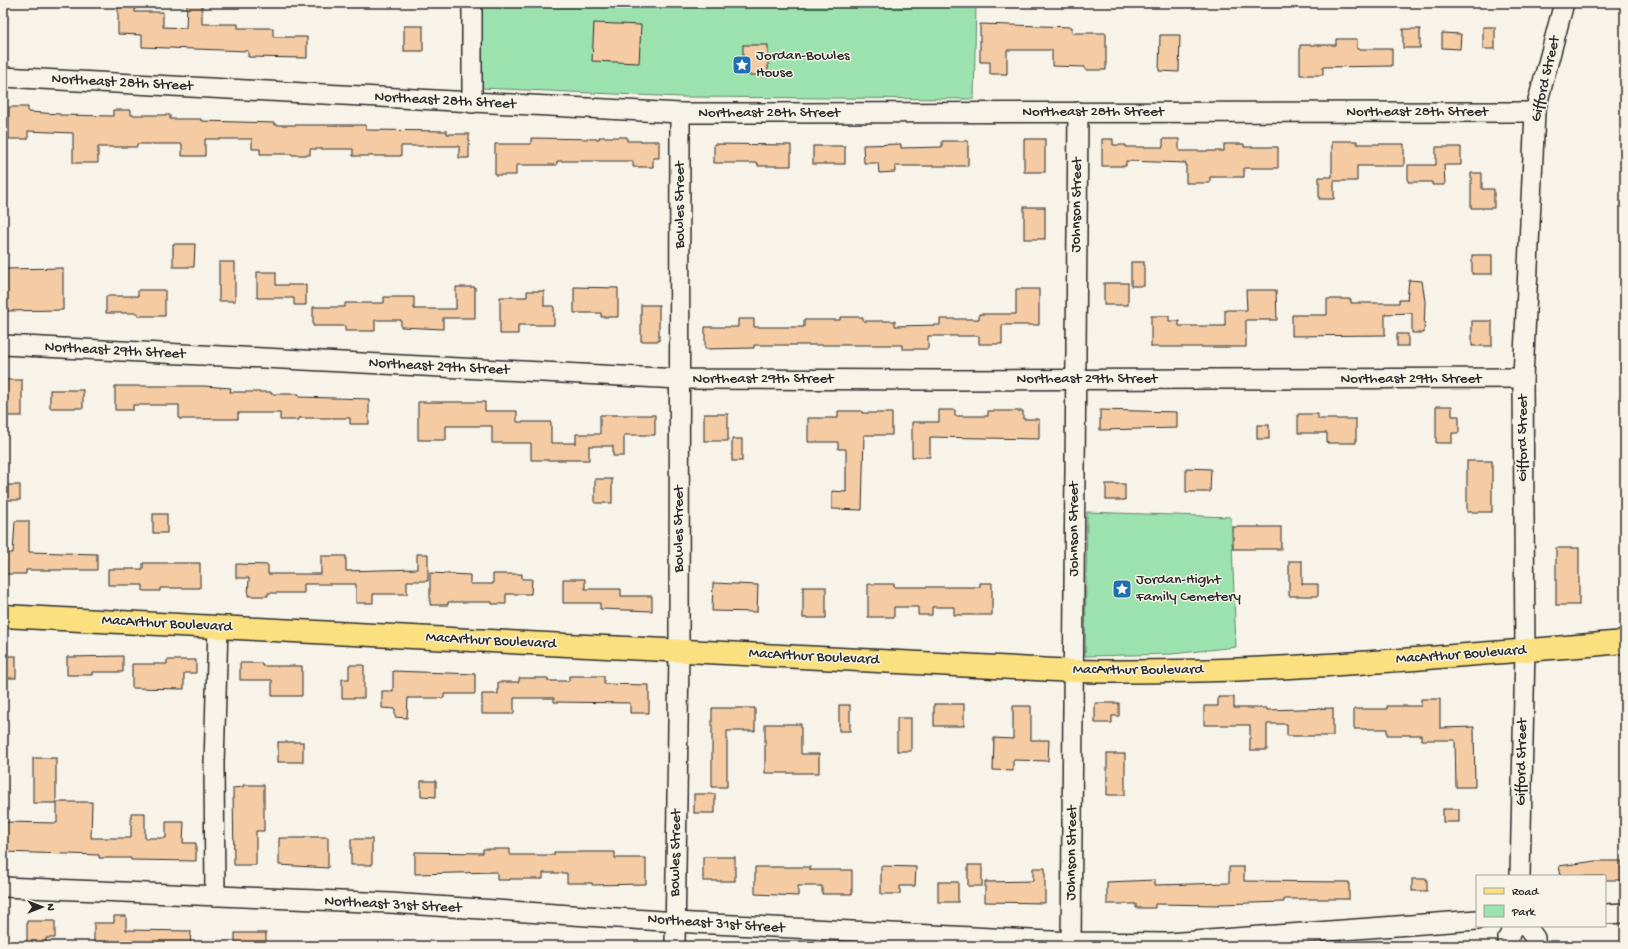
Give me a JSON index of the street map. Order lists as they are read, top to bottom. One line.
{"streets":{"main road":["MacArthur Boulevard"],"street":["Gifford Street","Northeast 28th Street","Bowles Street","Johnson Street","Northeast 29th Street","Northeast 31st Street"]},"crossings":[["Gifford Street","Northeast 28th Street"],["Gifford Street","Northeast 29th Street"],["Gifford Street","MacArthur Boulevard"],["Northeast 28th Street","Bowles Street"],["Northeast 28th Street","Johnson Street"],["Bowles Street","Northeast 29th Street"],["Bowles Street","MacArthur Boulevard"],["Bowles Street","Northeast 31st Street"],["Johnson Street","Northeast 29th Street"],["Johnson Street","MacArthur Boulevard"],["Johnson Street","Northeast 31st Street"]],"places":{"place":["Jordan-Bowles House","Jordan-Hight Family Cemetery"]},"legend":["Road","Park"],"north":"right"}
